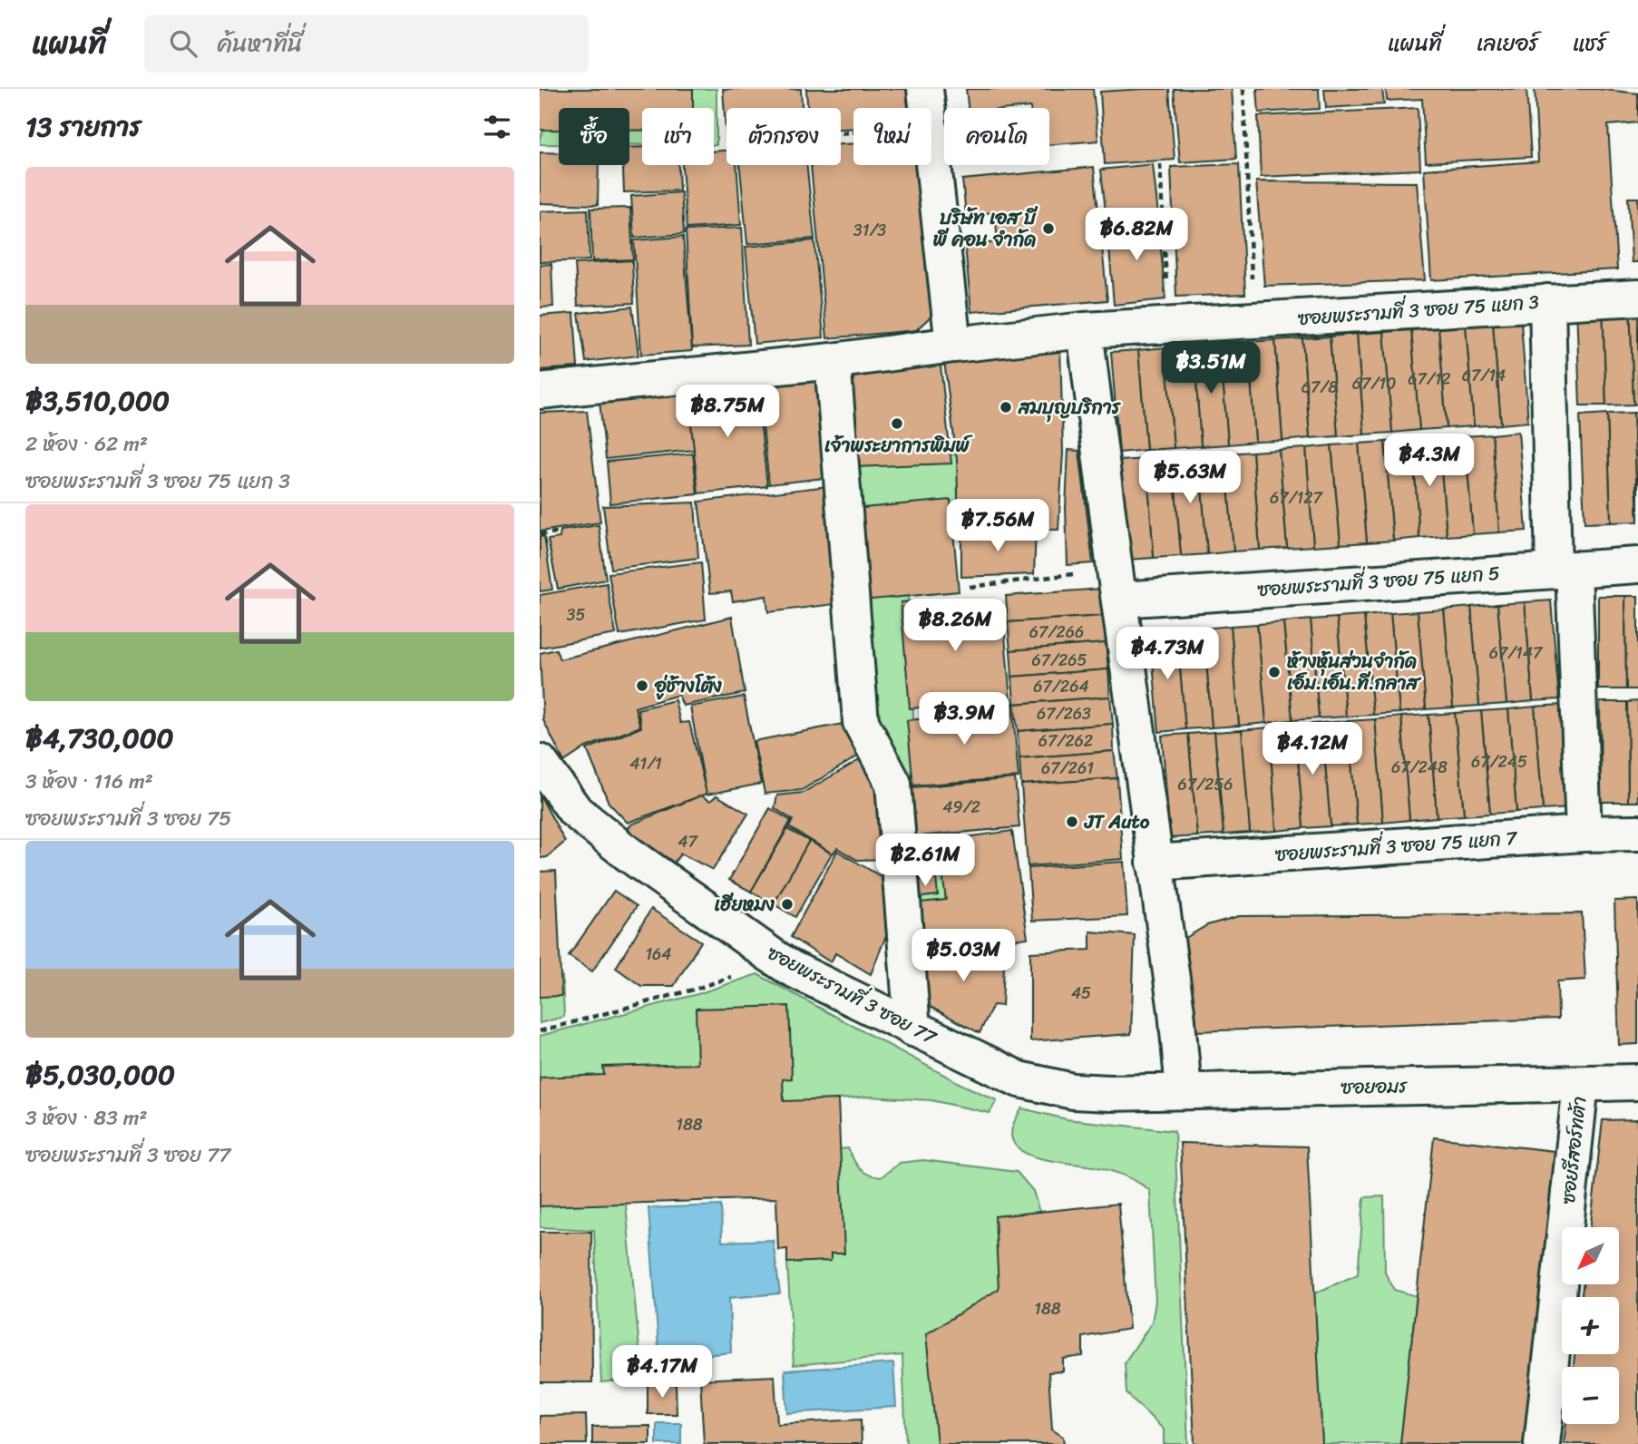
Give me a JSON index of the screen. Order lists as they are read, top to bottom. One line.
{"streets":{"street":["ซอยพระรามที่ 3 ซอย 75 แยก 3","ซอยพระรามที่ 3 ซอย 75 แยก 5","ซอยพระรามที่ 3 ซอย 75 แยก 7","ซอยพระรามที่ 3 ซอย 77","ซอยอมร","ซอยรีสอร์ทต้า"]},"crossings":[["ซอยพระรามที่ 3 ซอย 77","ซอยอมร"],["ซอยอมร","ซอยรีสอร์ทต้า"]],"places":["บริษัท เอส บี พี คอน จำกัด","สมบุญบริการ","เจ้าพระยาการพิมพ์","ห้างหุ้นส่วนจำกัด เอ็ม.เอ็น.ที.กลาส","อู่ช้างโต้ง","JT Auto","เฮียหมง"],"house_numbers":["31/3","67/14","67/12","67/10","67/8","67/127","35","67/266","67/147","67/265","67/264","67/263","67/262","67/245","41/1","67/248","67/261","67/256","49/2","47","164","45","188","188"],"north":"bottom left","page":{"header":"แผนที่","search":"ค้นหาที่นี่","nav":["แผนที่","เลเยอร์","แชร์"],"heading":"13 รายการ","chip":["ซื้อ","เช่า","ตัวกรอง","ใหม่","คอนโด"],"list":[{"name":"฿3,510,000","note":"2 ห้อง · 62 m² · ซอยพระรามที่ 3 ซอย 75 แยก 3"},{"name":"฿4,730,000","note":"3 ห้อง · 116 m² · ซอยพระรามที่ 3 ซอย 75"},{"name":"฿5,030,000","note":"3 ห้อง · 83 m² · ซอยพระรามที่ 3 ซอย 77"}],"price":["฿6.82M","฿3.51M","฿8.75M","฿4.3M","฿5.63M","฿7.56M","฿8.26M","฿4.73M","฿3.9M","฿4.12M","฿2.61M","฿5.03M","฿4.17M"],"map_buttons":["+","−"]}}
